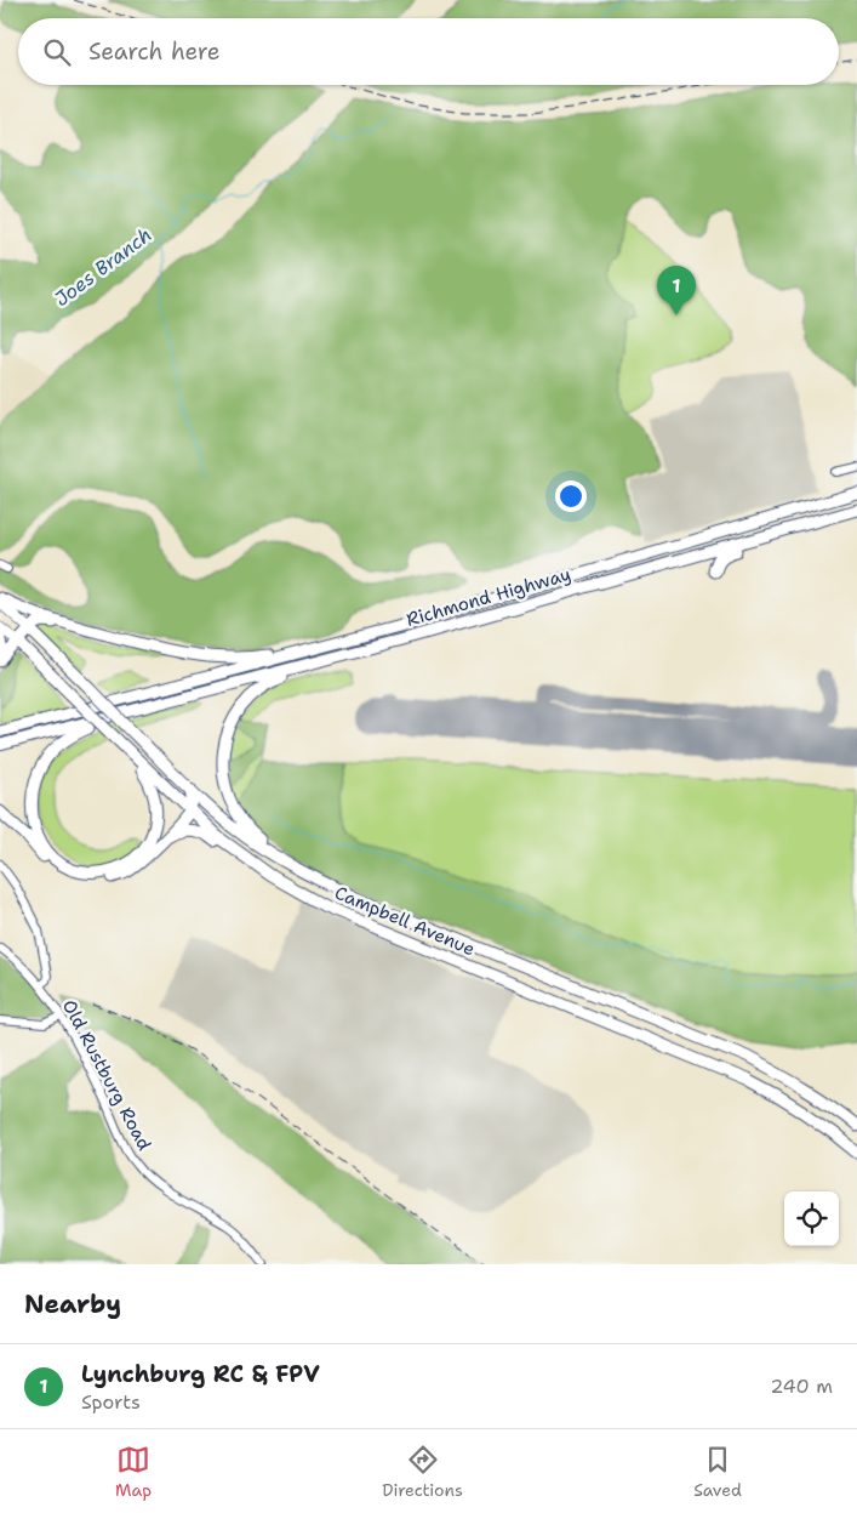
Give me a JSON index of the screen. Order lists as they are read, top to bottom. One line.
{"streets":{"highway":["Richmond Highway","Campbell Avenue"],"street":["Old Rustburg Road"]},"water":["Joes Branch"],"page":{"search":"Search here","pins":"1","heading":"Nearby","list":[{"mark":"1","name":"Lynchburg RC & FPV","note":"Sports","value":"240 m"}],"nav":["Map","Directions","Saved"]}}
